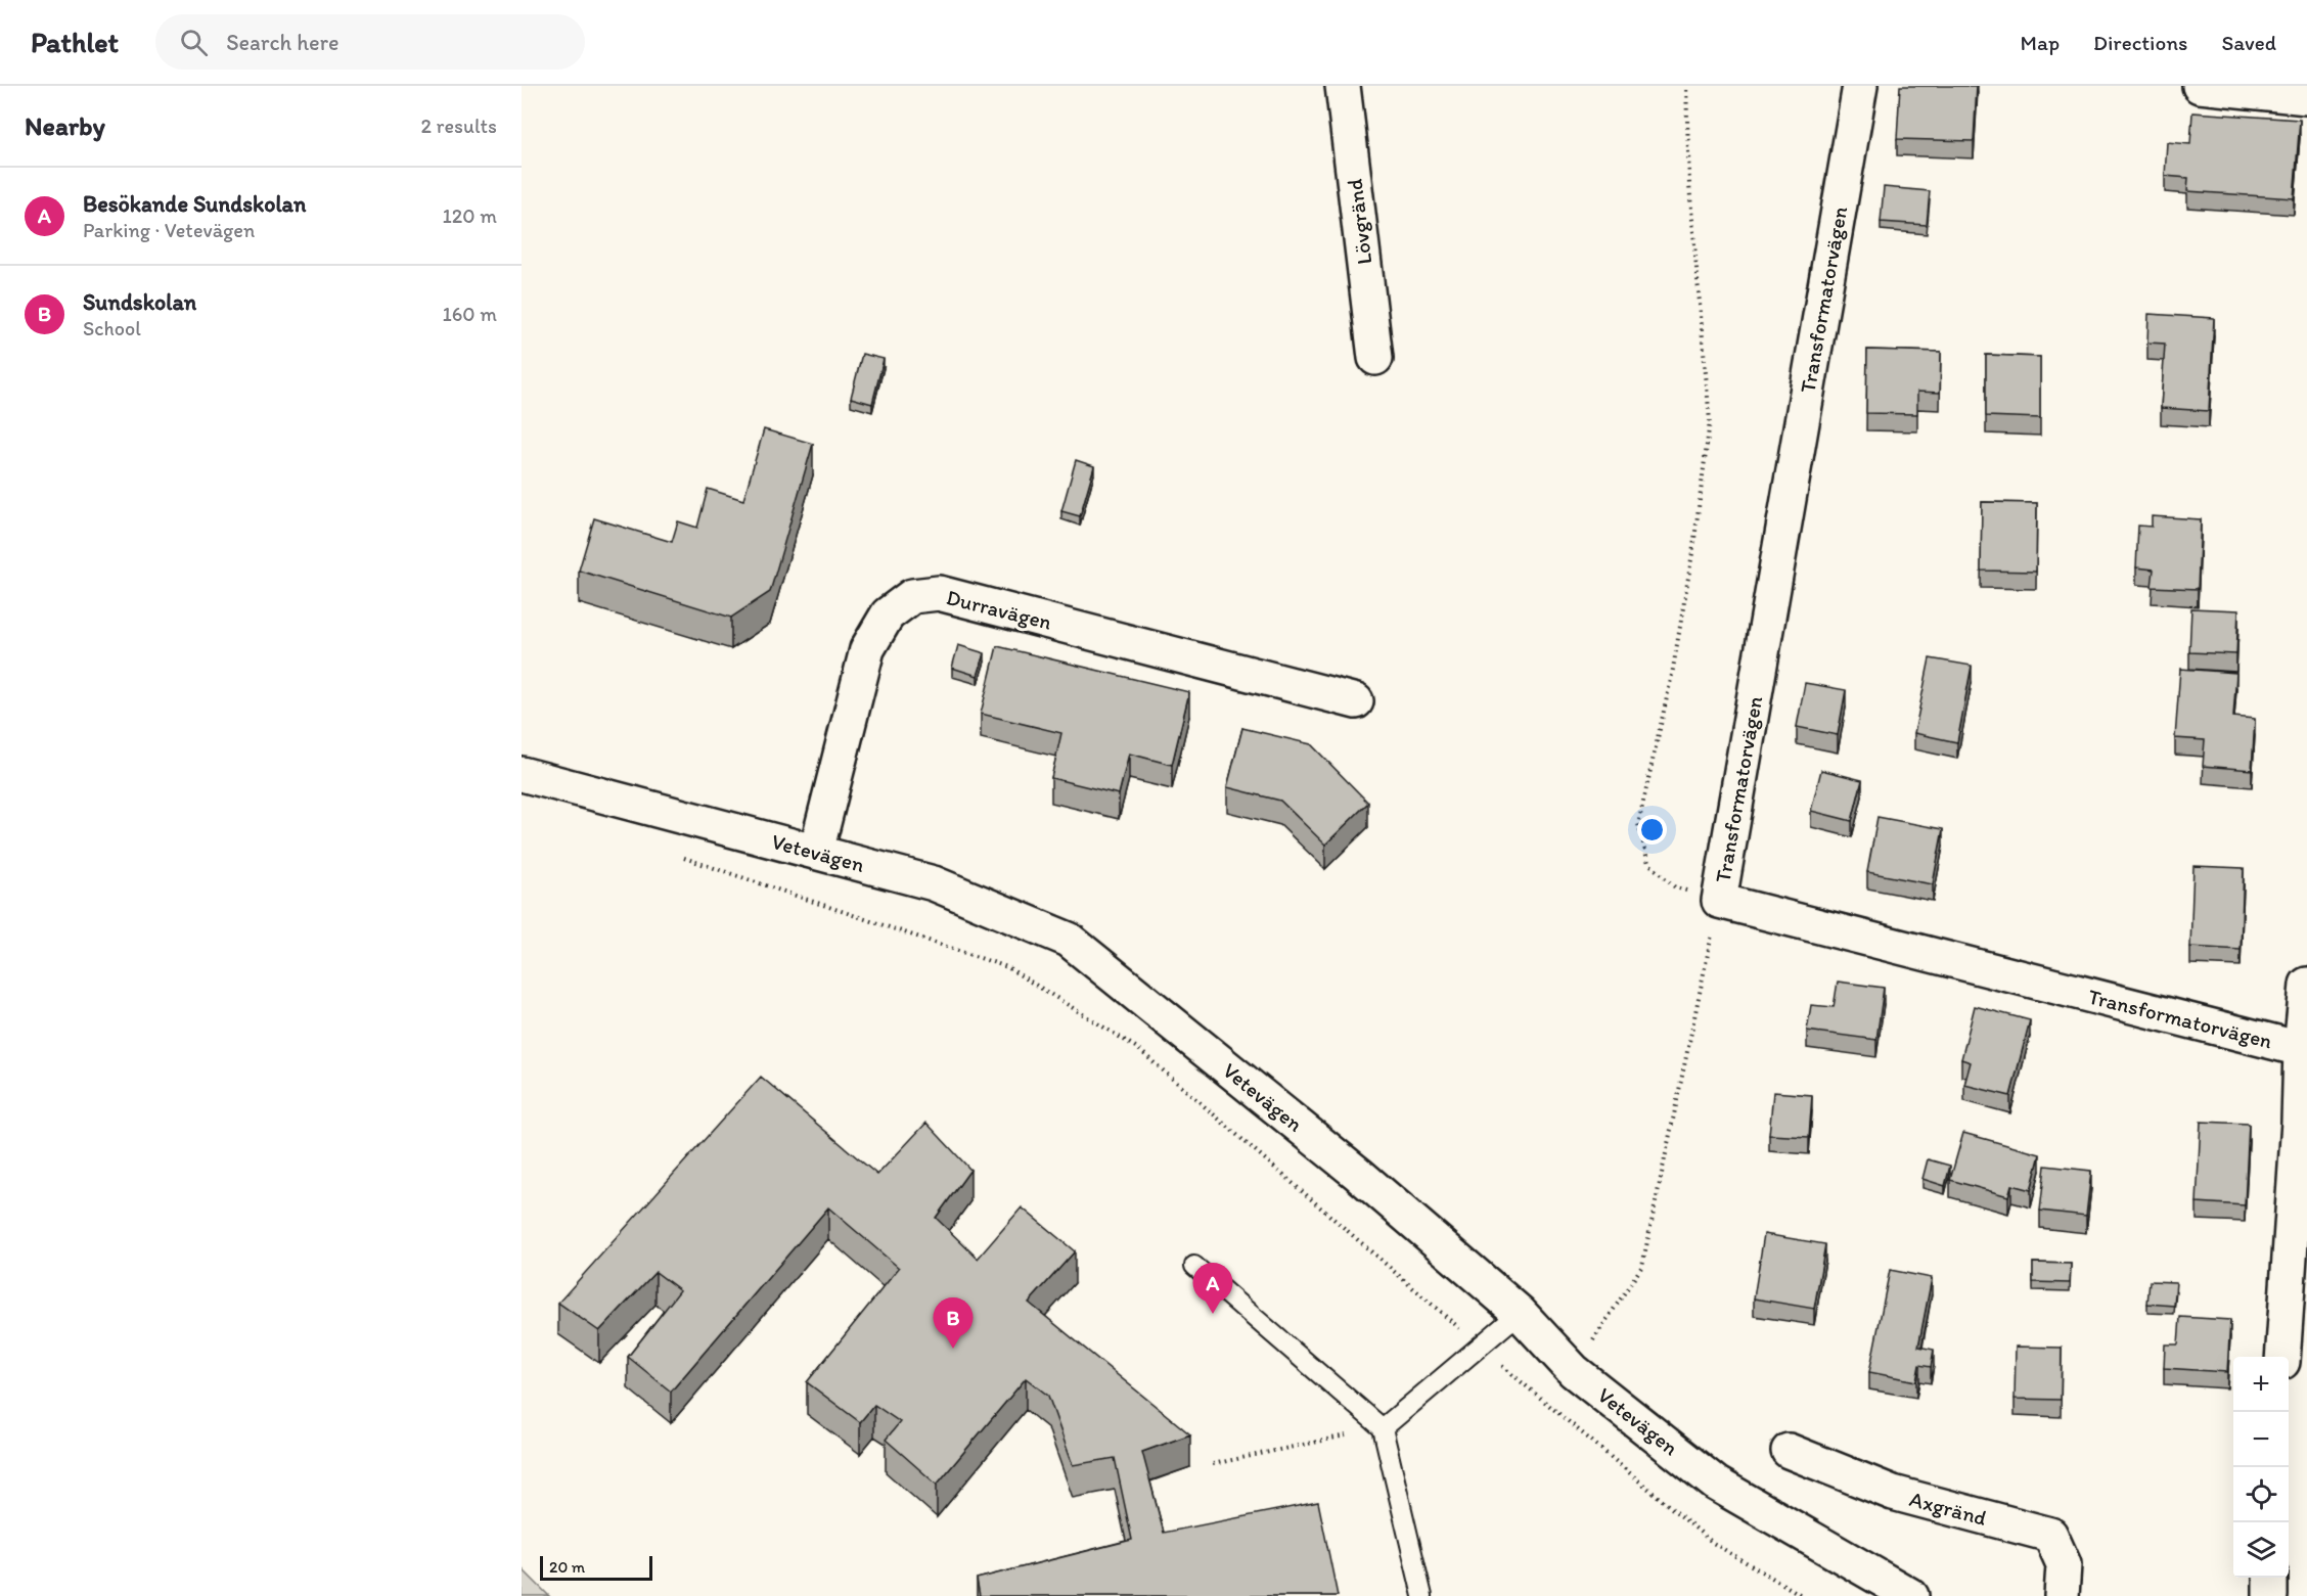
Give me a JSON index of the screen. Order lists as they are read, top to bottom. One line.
{"streets":{"street":["Lövgränd","Transformatorvägen","Durravägen","Vetevägen","Axgränd"]},"crossings":[["Durravägen","Vetevägen"]],"scale_bar":"20 m","page":{"header":"Pathlet","search":"Search here","nav":["Map","Directions","Saved"],"heading":["Nearby","2 results"],"list":[{"mark":"A","name":"Besökande Sundskolan","note":"Parking · Vetevägen","value":"120 m"},{"mark":"B","name":"Sundskolan","note":"School","value":"160 m"}],"pins":["A","B"],"map_buttons":["+","−"],"scale":"20 m"}}
